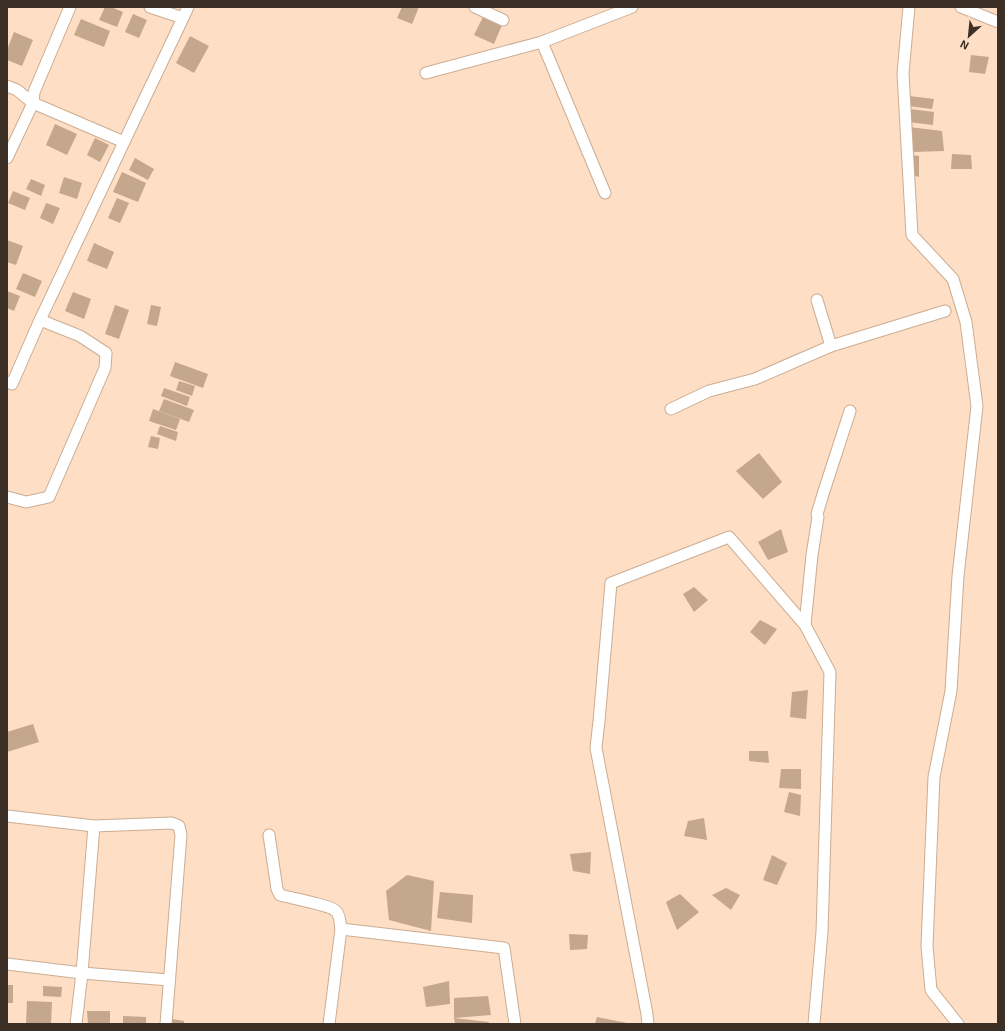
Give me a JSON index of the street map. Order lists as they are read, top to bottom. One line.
{"north":"bottom left"}
